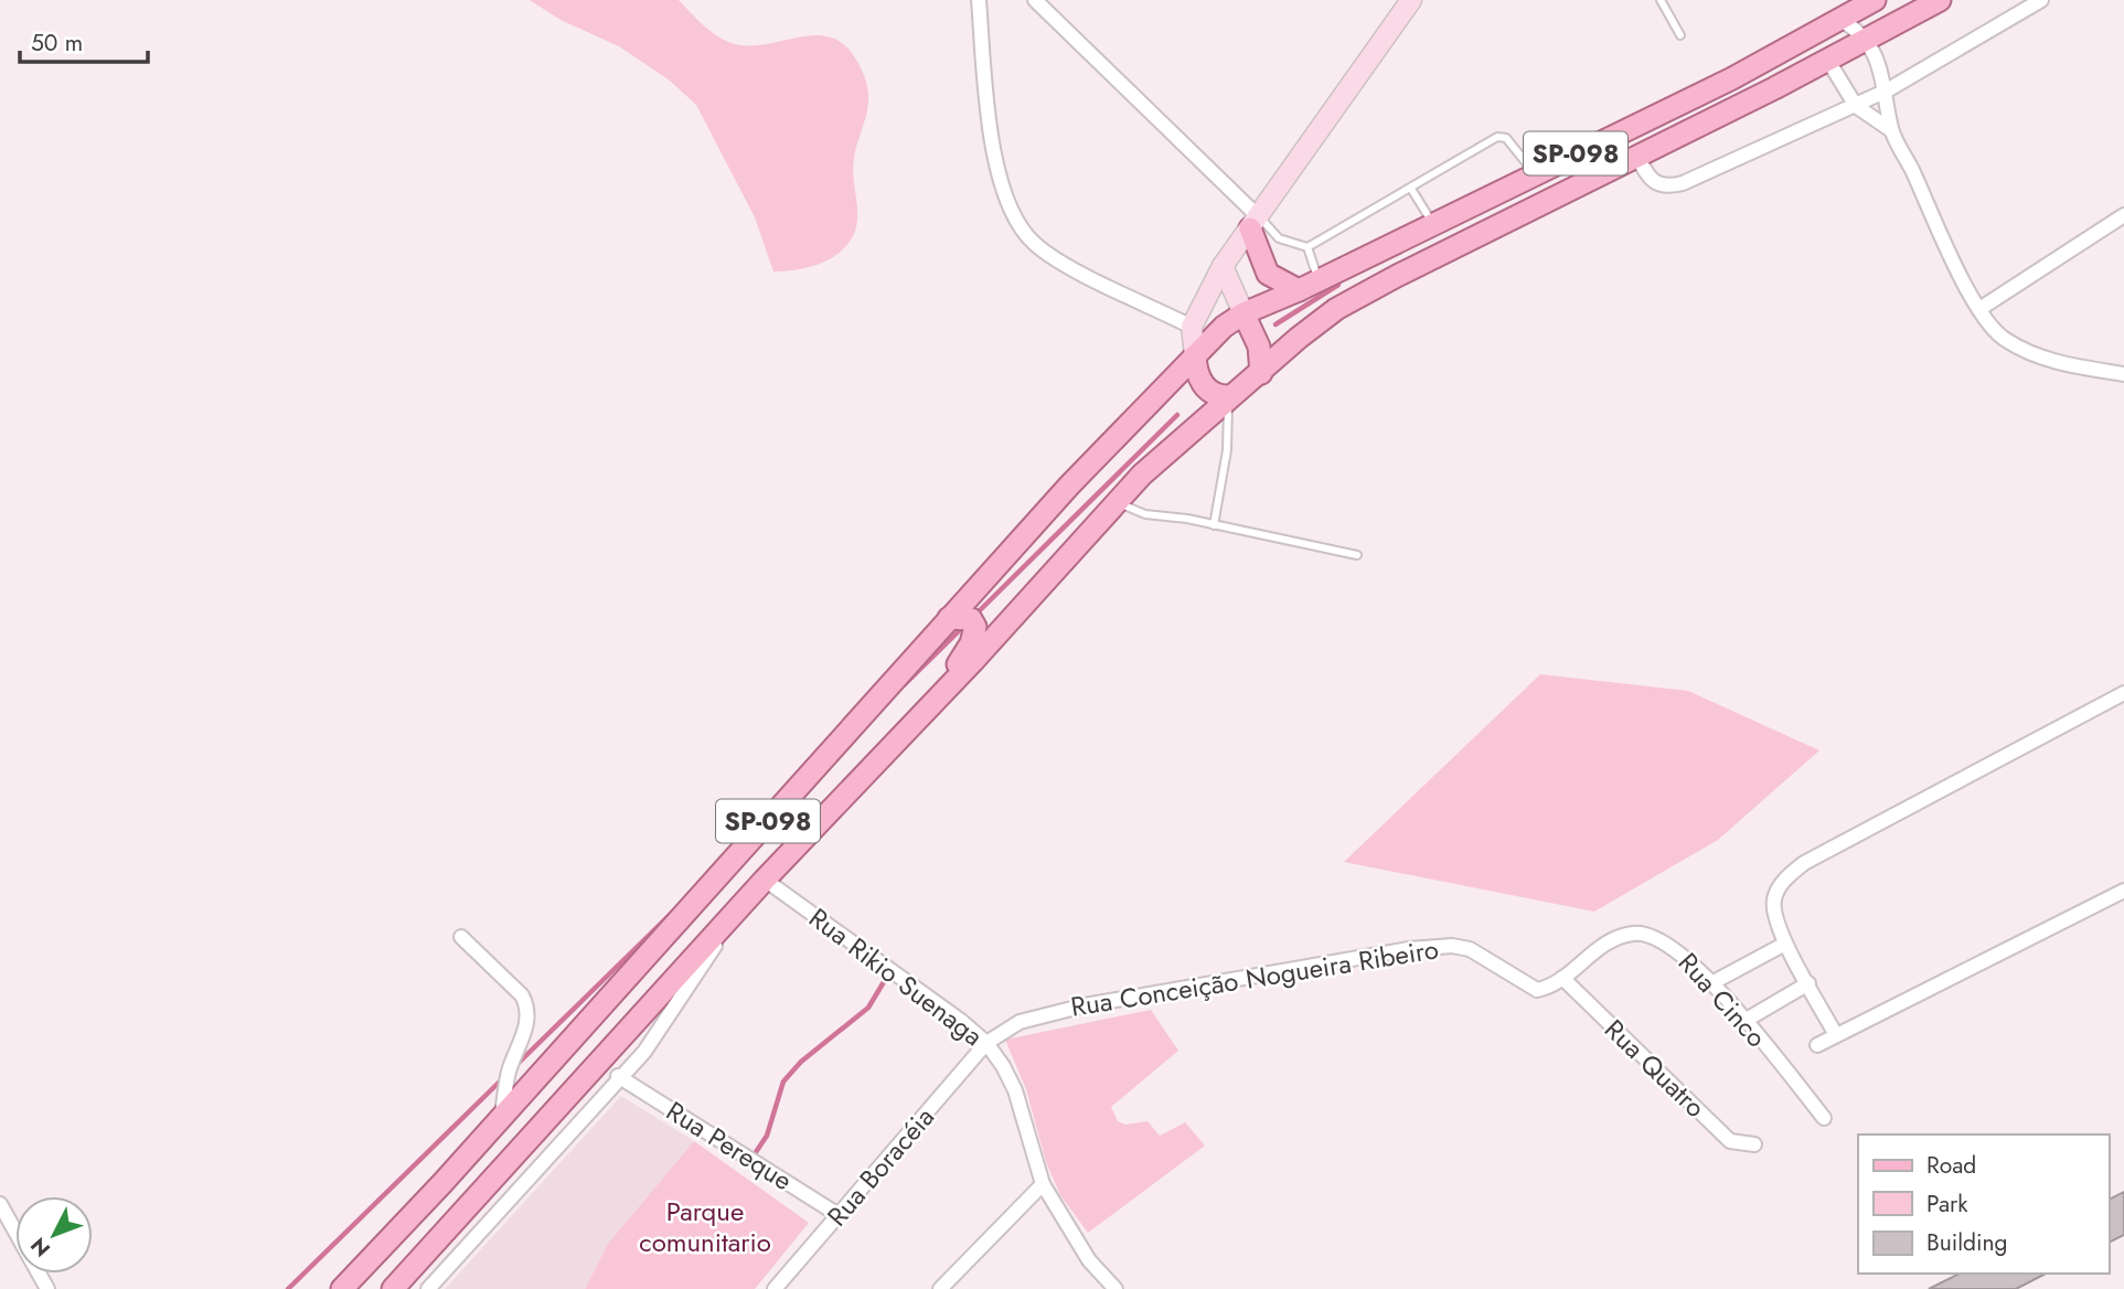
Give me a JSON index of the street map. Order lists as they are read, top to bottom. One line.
{"streets":{"main road":["SP-098"],"street":["Rua Rikio Suenaga","Rua Conceição Nogueira Ribeiro","Rua Cinco","Rua Quatro","Rua Pereque","Rua Boracéia"]},"crossings":[["SP-098","Rua Rikio Suenaga"],["Rua Rikio Suenaga","Rua Conceição Nogueira Ribeiro"],["Rua Rikio Suenaga","Rua Boracéia"],["Rua Conceição Nogueira Ribeiro","Rua Cinco"],["Rua Conceição Nogueira Ribeiro","Rua Quatro"],["Rua Conceição Nogueira Ribeiro","Rua Boracéia"],["Rua Cinco","Rua Quatro"],["Rua Pereque","Rua Boracéia"]],"parks":["Parque comunitario"],"legend":["Road","Park","Building"],"scale_bar":"50 m","north":"bottom left"}
